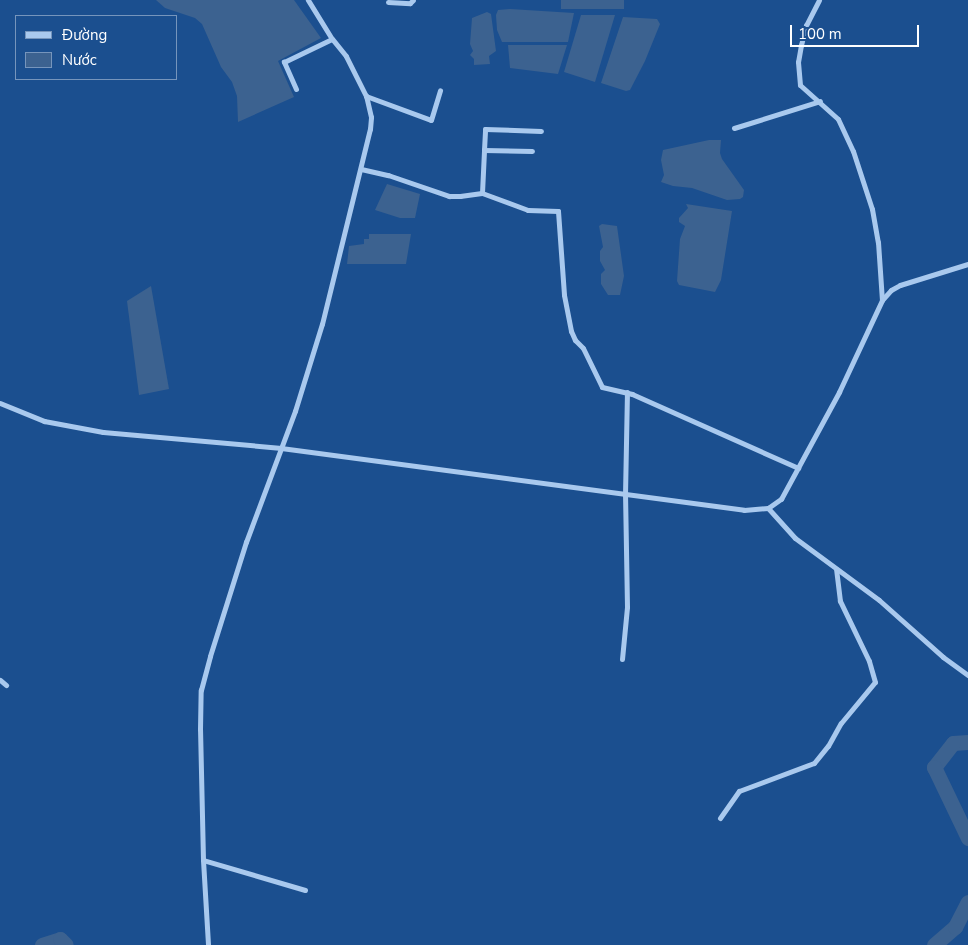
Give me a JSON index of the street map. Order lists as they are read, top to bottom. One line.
{"legend":["Đường","Nước"],"scale_bar":"100 m"}
